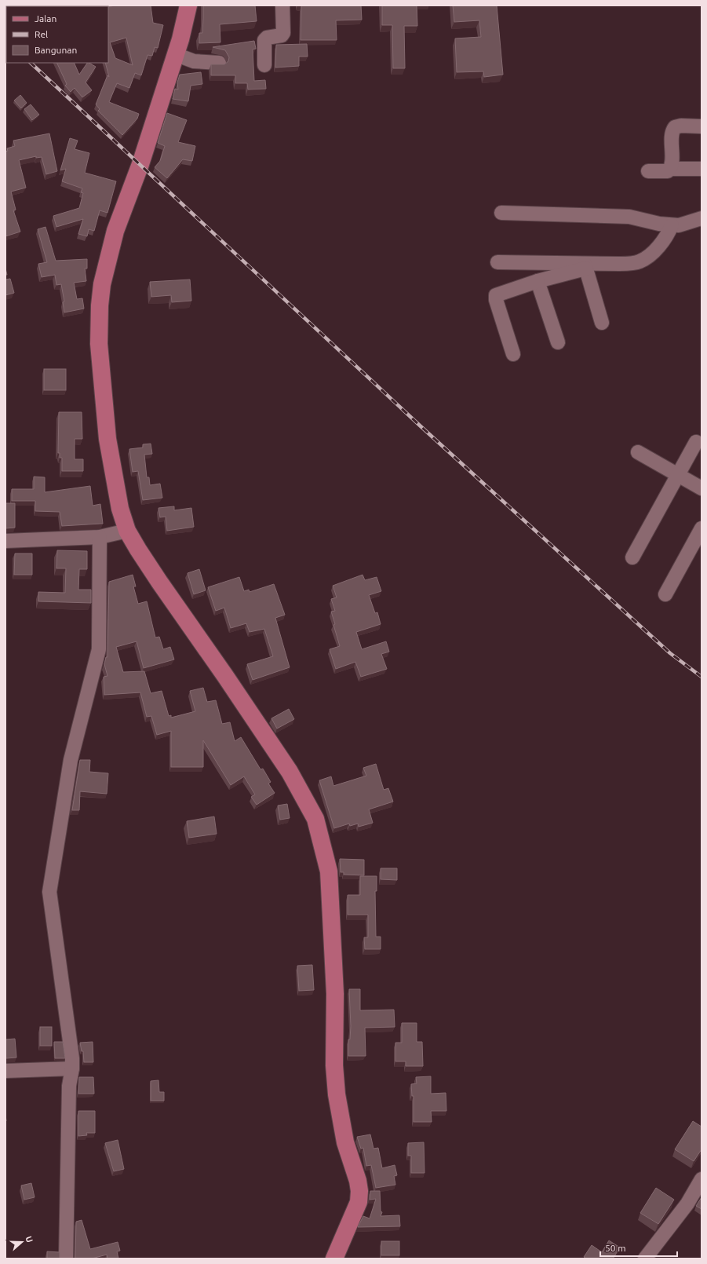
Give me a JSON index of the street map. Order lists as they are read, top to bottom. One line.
{"legend":["Jalan","Rel","Bangunan"],"scale_bar":"50 m","north":"right"}
